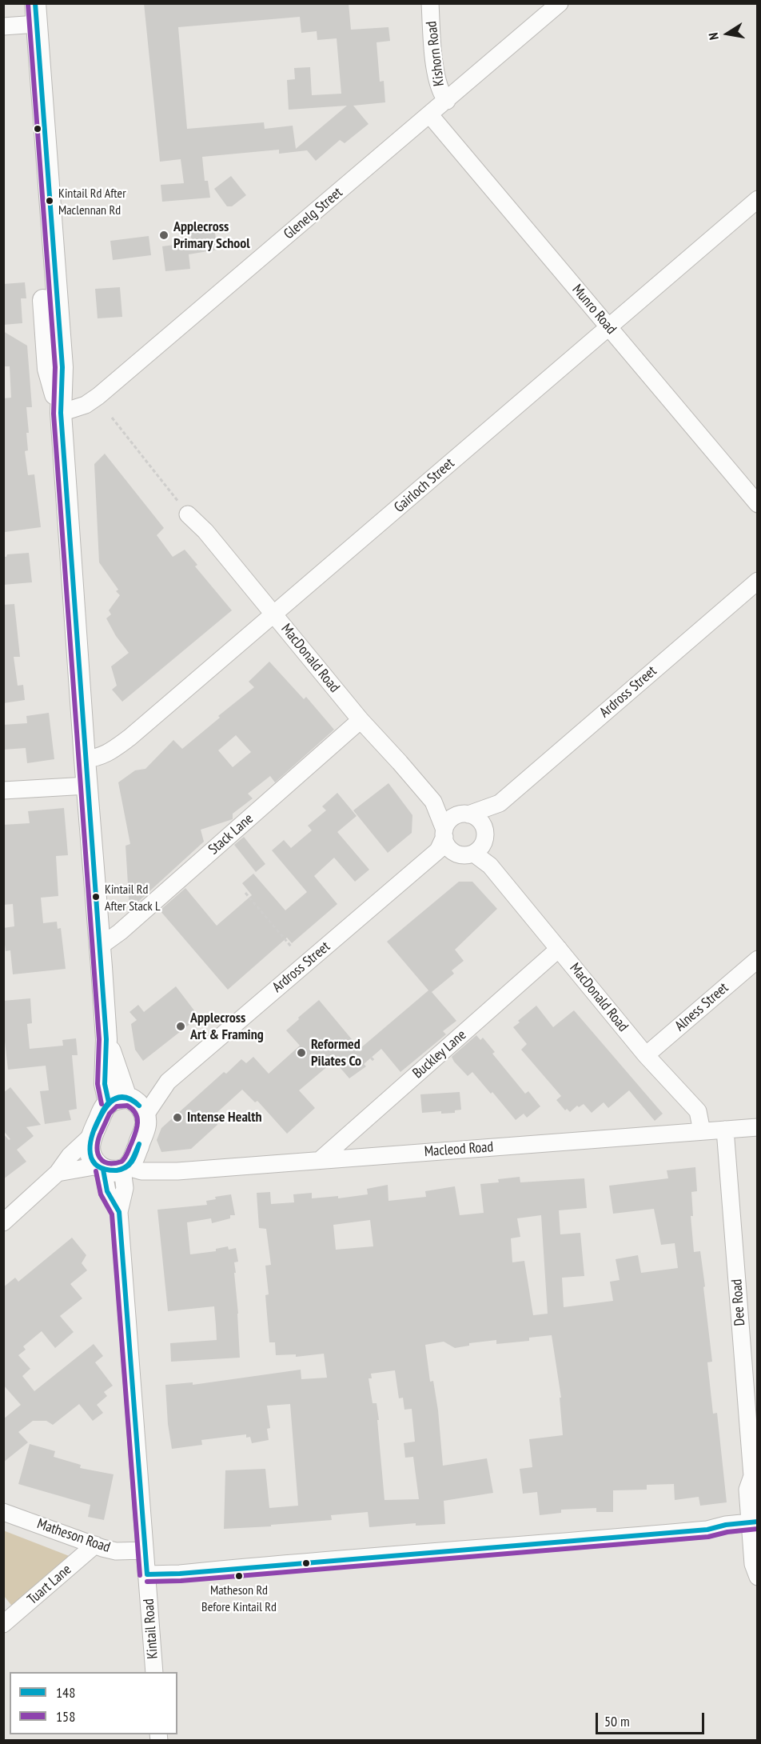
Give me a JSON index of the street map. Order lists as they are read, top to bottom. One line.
{"streets":{"street":["Kishorn Road","Glenelg Street","Munro Road","Gairloch Street","MacDonald Road","Ardross Street","Stack Lane","Alness Street","Buckley Lane","Macleod Road","Dee Road","Matheson Road","Tuart Lane","Kintail Road"]},"crossings":[["Kishorn Road","Glenelg Street"],["Glenelg Street","Munro Road"],["Munro Road","Gairloch Street"],["Gairloch Street","MacDonald Road"],["MacDonald Road","Ardross Street"],["MacDonald Road","Stack Lane"],["MacDonald Road","Alness Street"],["MacDonald Road","Buckley Lane"],["MacDonald Road","Macleod Road"],["Ardross Street","Macleod Road"],["Ardross Street","Kintail Road"],["Buckley Lane","Macleod Road"],["Macleod Road","Dee Road"],["Macleod Road","Kintail Road"],["Matheson Road","Tuart Lane"],["Matheson Road","Kintail Road"]],"places":["Kintail Rd After Maclennan Rd","Applecross Primary School","Kintail Rd After Stack L","Applecross Art & Framing","Reformed Pilates Co","Intense Health","Matheson Rd Before Kintail Rd"],"lines":["transit line 148","transit line 158"],"legend":["148","158"],"scale_bar":"50 m","north":"left"}
